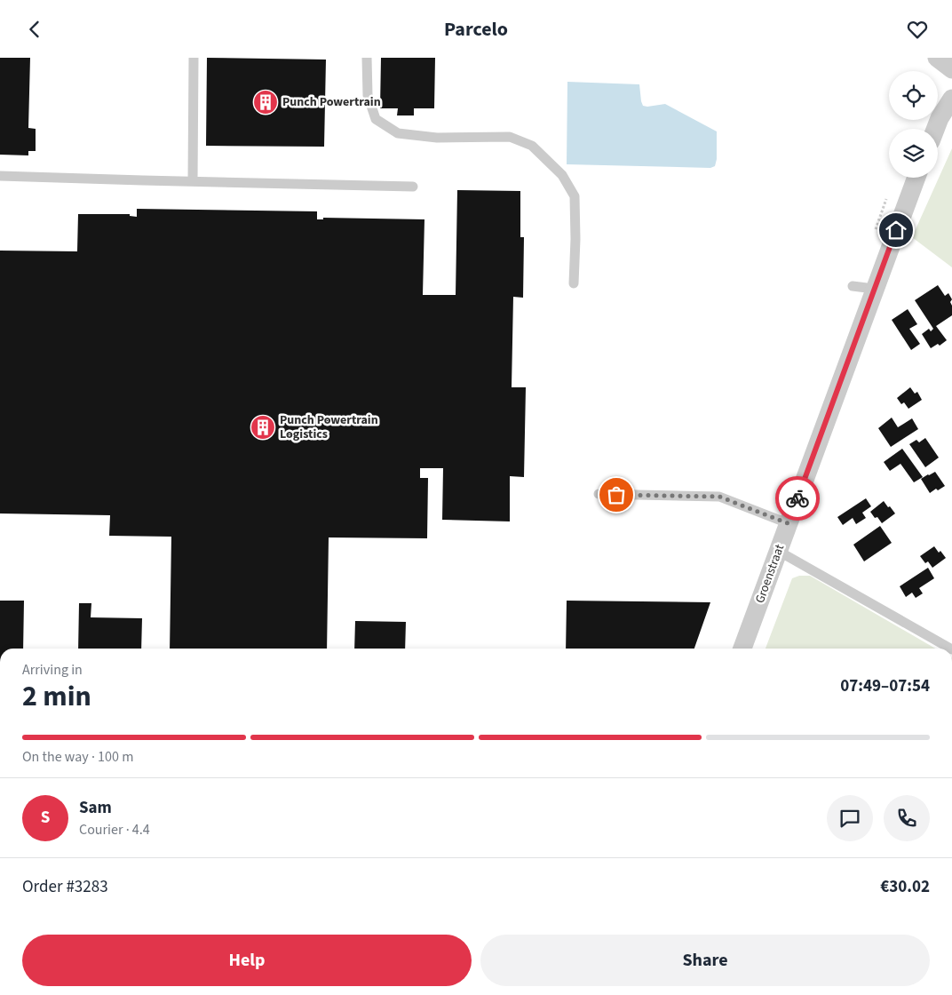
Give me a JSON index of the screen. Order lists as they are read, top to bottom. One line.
{"streets":{"street":["Groenstraat"]},"places":{"building":["Punch Powertrain","Punch Powertrain Logistics"]},"page":{"header":"Parcelo","heading":["2 min","Arriving in","07:49–07:54"],"panel":["Sam","Courier · 4.4","Order #3283","€30.02"],"bar":"On the way · 100 m","round":"S","buttons":["Help","Share"]}}
